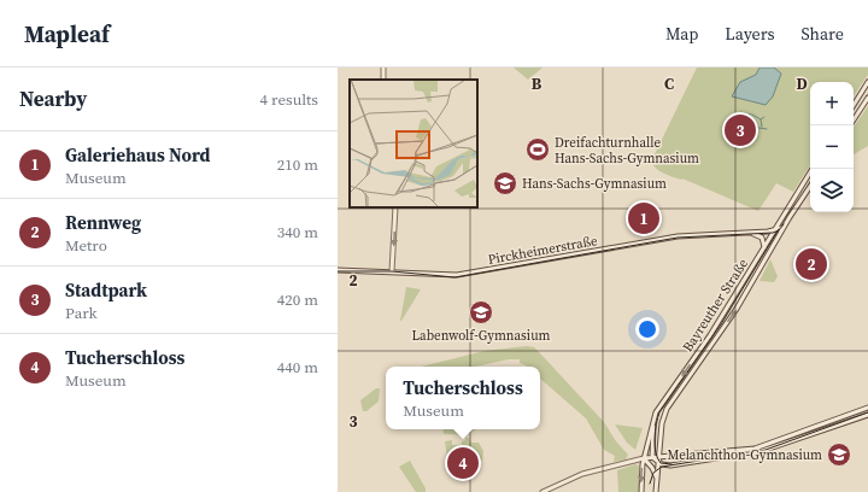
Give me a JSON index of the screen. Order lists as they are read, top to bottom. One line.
{"streets":{"main road":["Pirckheimerstraße","Bayreuther Straße"]},"crossings":[["Pirckheimerstraße","Bayreuther Straße"]],"places":{"sports":["Dreifachturnhalle Hans-Sachs-Gymnasium"],"school or university":["Hans-Sachs-Gymnasium","Labenwolf-Gymnasium","Melanchthon-Gymnasium"]},"page":{"header":"Mapleaf","nav":["Map","Layers","Share"],"heading":["Nearby","4 results"],"map_buttons":["+","−"],"pins":["3","1","2","4"],"list":[{"mark":"1","name":"Galeriehaus Nord","note":"Museum","value":"210 m"},{"mark":"2","name":"Rennweg","note":"Metro","value":"340 m"},{"mark":"3","name":"Stadtpark","note":"Park","value":"420 m"},{"mark":"4","name":"Tucherschloss","note":"Museum","value":"440 m"}],"popup":["Tucherschloss","Museum"]},"grid":{"columns":["B","C","D"],"rows":["2","3"]}}
